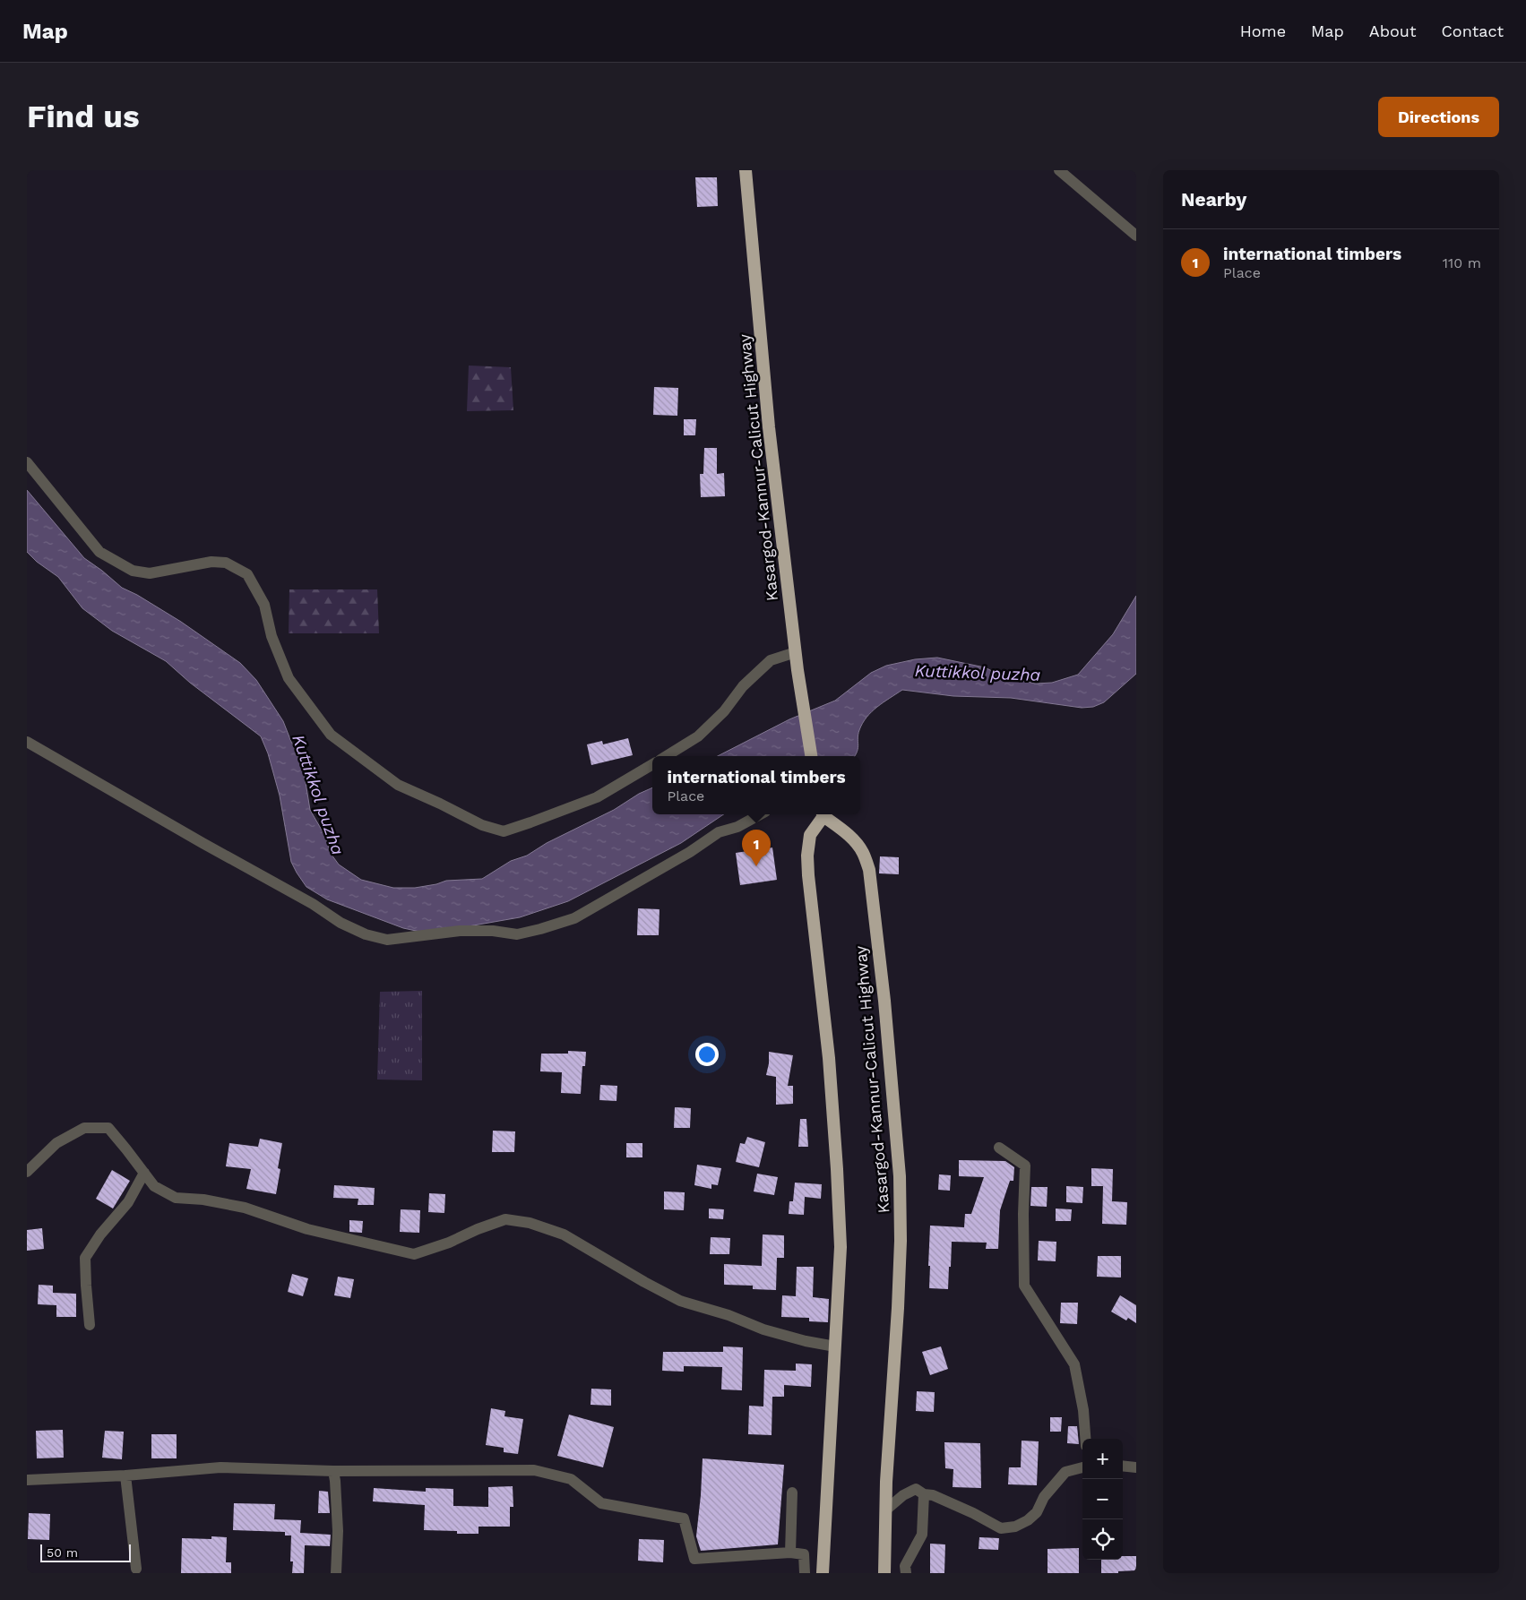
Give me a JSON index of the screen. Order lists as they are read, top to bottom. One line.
{"streets":{"highway":["Kasargod-Kannur-Calicut Highway"]},"water":["Kuttikkol puzha"],"scale_bar":"50 m","page":{"header":"Map","nav":["Home","Map","About","Contact"],"buttons":"Directions","title":"Find us","heading":"Nearby","list":[{"mark":"1","name":"international timbers","note":"Place","value":"110 m"}],"popup":["international timbers","Place"],"pins":"1","map_buttons":["+","−"],"scale":"50 m"}}
